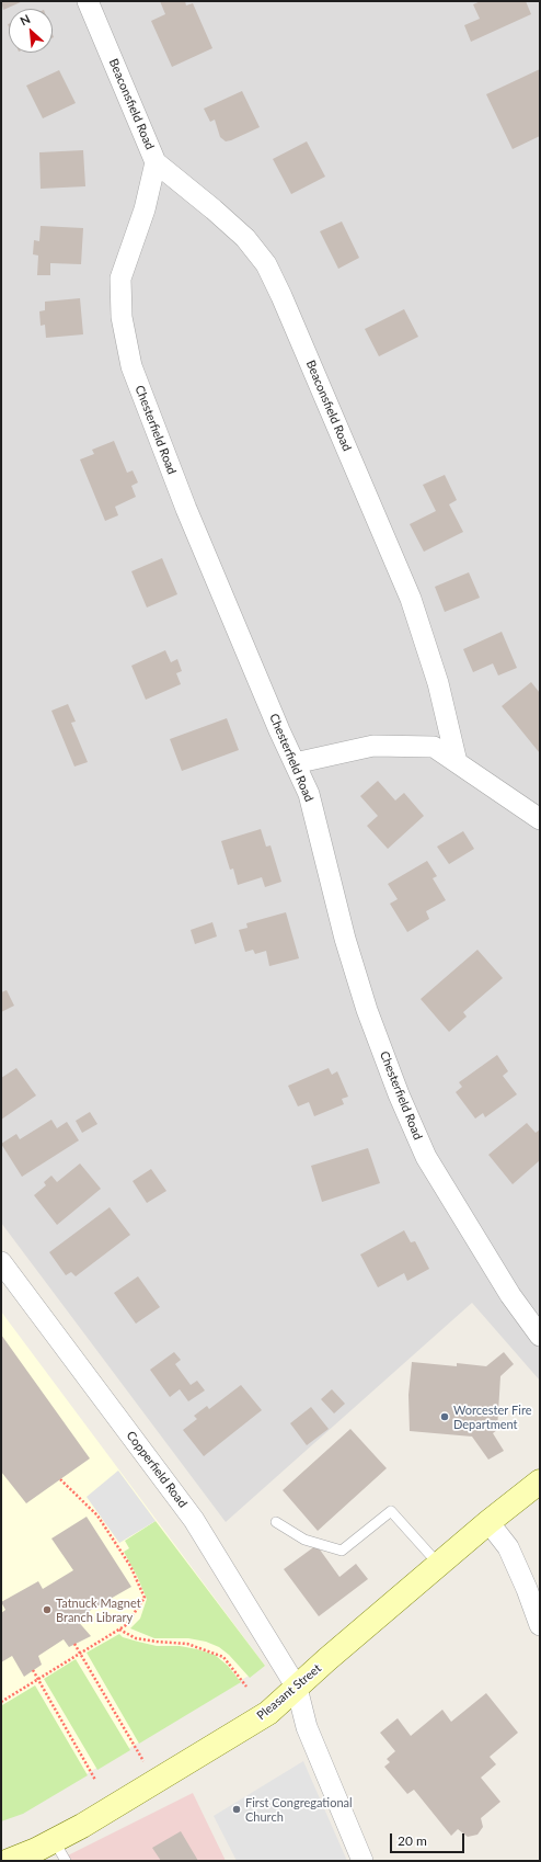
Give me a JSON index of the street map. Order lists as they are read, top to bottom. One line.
{"streets":{"main road":["Pleasant Street"],"street":["Beaconsfield Road","Chesterfield Road","Copperfield Road"]},"crossings":[["Beaconsfield Road","Chesterfield Road"],["Copperfield Road","Pleasant Street"]],"places":["Worcester Fire Department","Tatnuck Magnet Branch Library","First Congregational Church"],"scale_bar":"20 m","north":"top left"}
